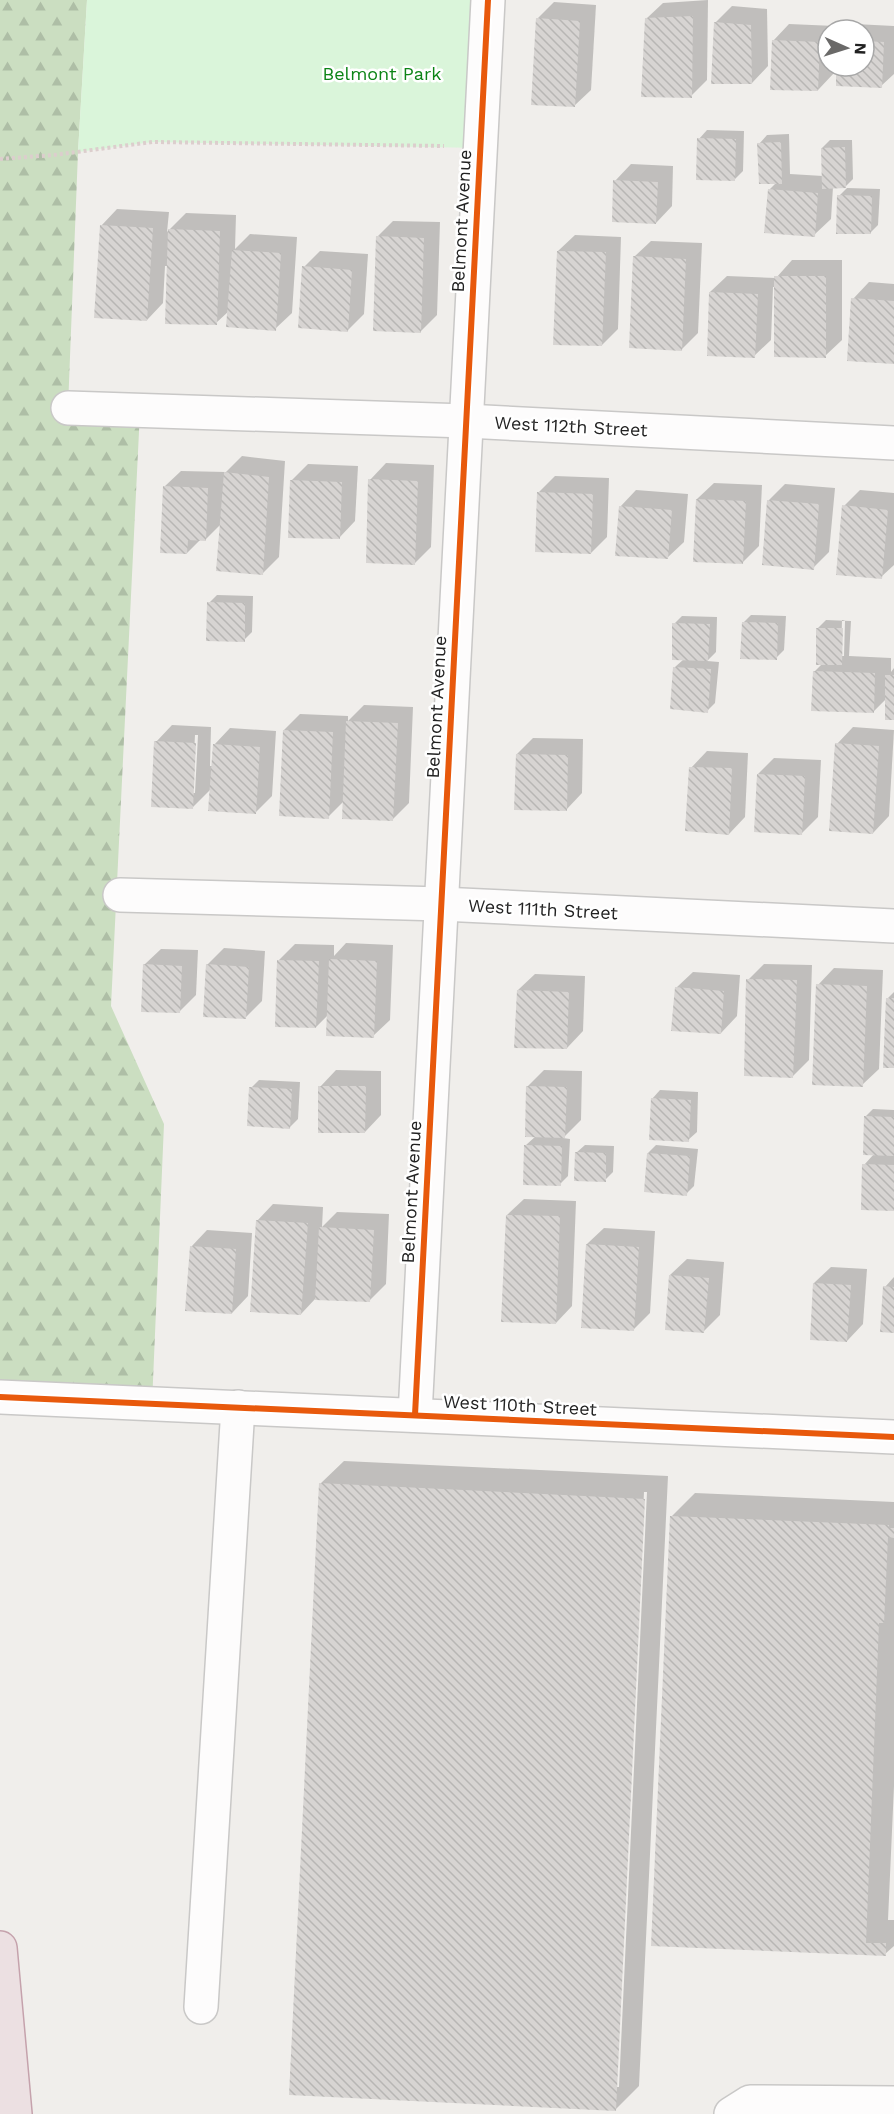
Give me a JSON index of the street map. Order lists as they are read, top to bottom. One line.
{"streets":{"street":["Belmont Avenue","West 112th Street","West 111th Street","West 110th Street"]},"crossings":[["Belmont Avenue","West 112th Street"],["Belmont Avenue","West 111th Street"],["Belmont Avenue","West 110th Street"]],"parks":["Belmont Park"],"north":"right"}
